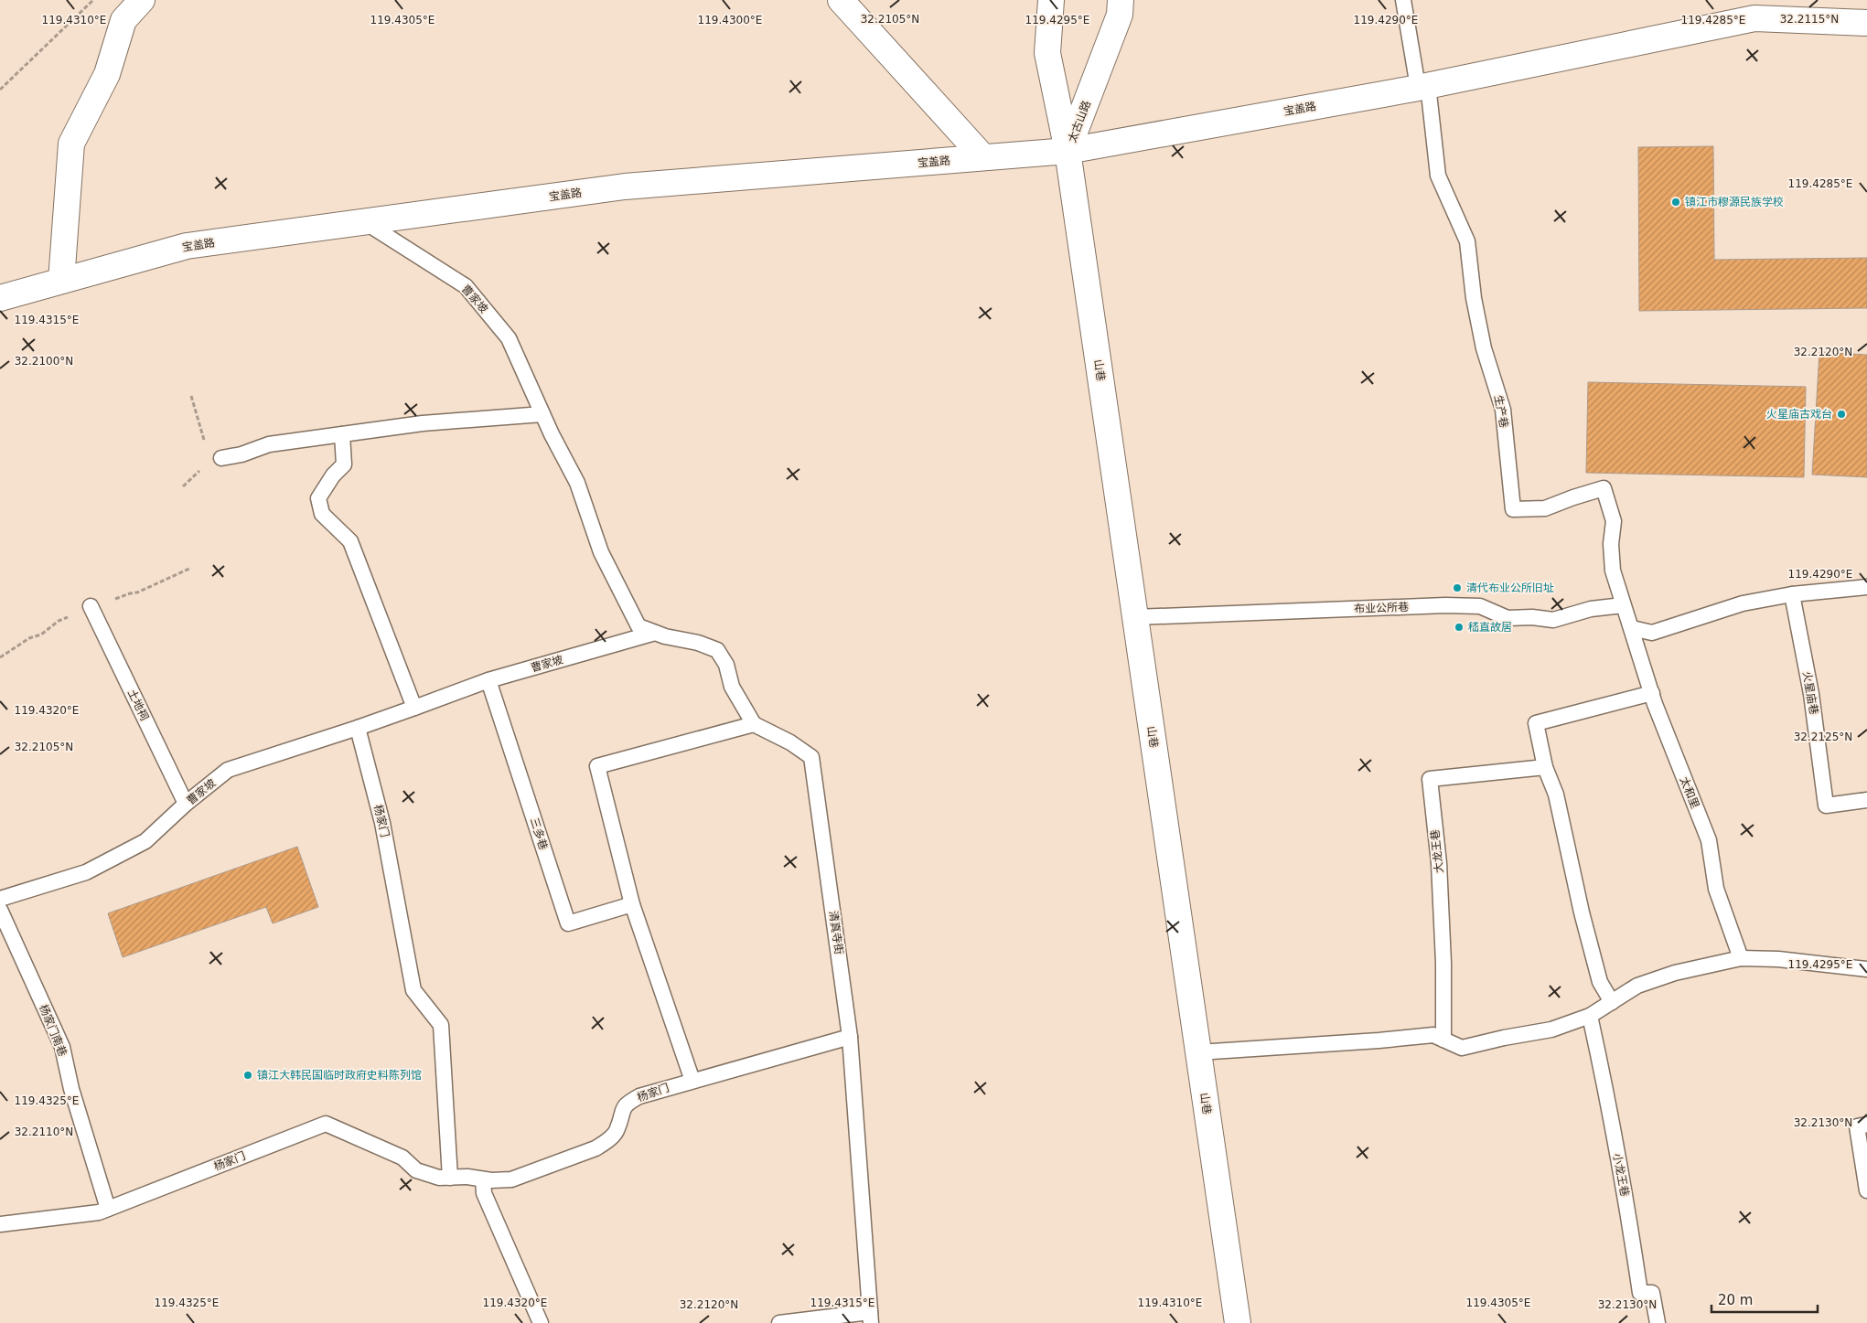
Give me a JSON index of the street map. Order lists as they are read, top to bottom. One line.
{"streets":{"street":["宝盖路","太古山路","山巷"],"lane":["曹家坡","生产巷","布业公所巷","火星庙巷","土地祠","太和里","杨家门","三多巷","大龙王巷","清真寺街","杨家门南巷","小龙王巷"]},"crossings":[["宝盖路","太古山路"],["宝盖路","曹家坡"],["宝盖路","山巷"],["宝盖路","生产巷"],["太古山路","山巷"],["曹家坡","土地祠"],["曹家坡","杨家门"],["曹家坡","三多巷"],["山巷","布业公所巷"],["生产巷","布业公所巷"],["生产巷","太和里"],["杨家门","清真寺街"],["杨家门","杨家门南巷"]],"places":["镇江市穆源民族学校","火星庙古戏台","清代布业公所旧址","嵇直故居","镇江大韩民国临时政府史料陈列馆"],"scale_bar":"20 m","coordinates":["32.2105°N","32.2115°N","119.4295°E","119.4310°E","119.4305°E","119.4300°E","119.4290°E","119.4285°E","119.4315°E","32.2120°N","32.2100°N","119.4320°E","32.2125°N","119.4325°E","32.2130°N","32.2110°N"]}
